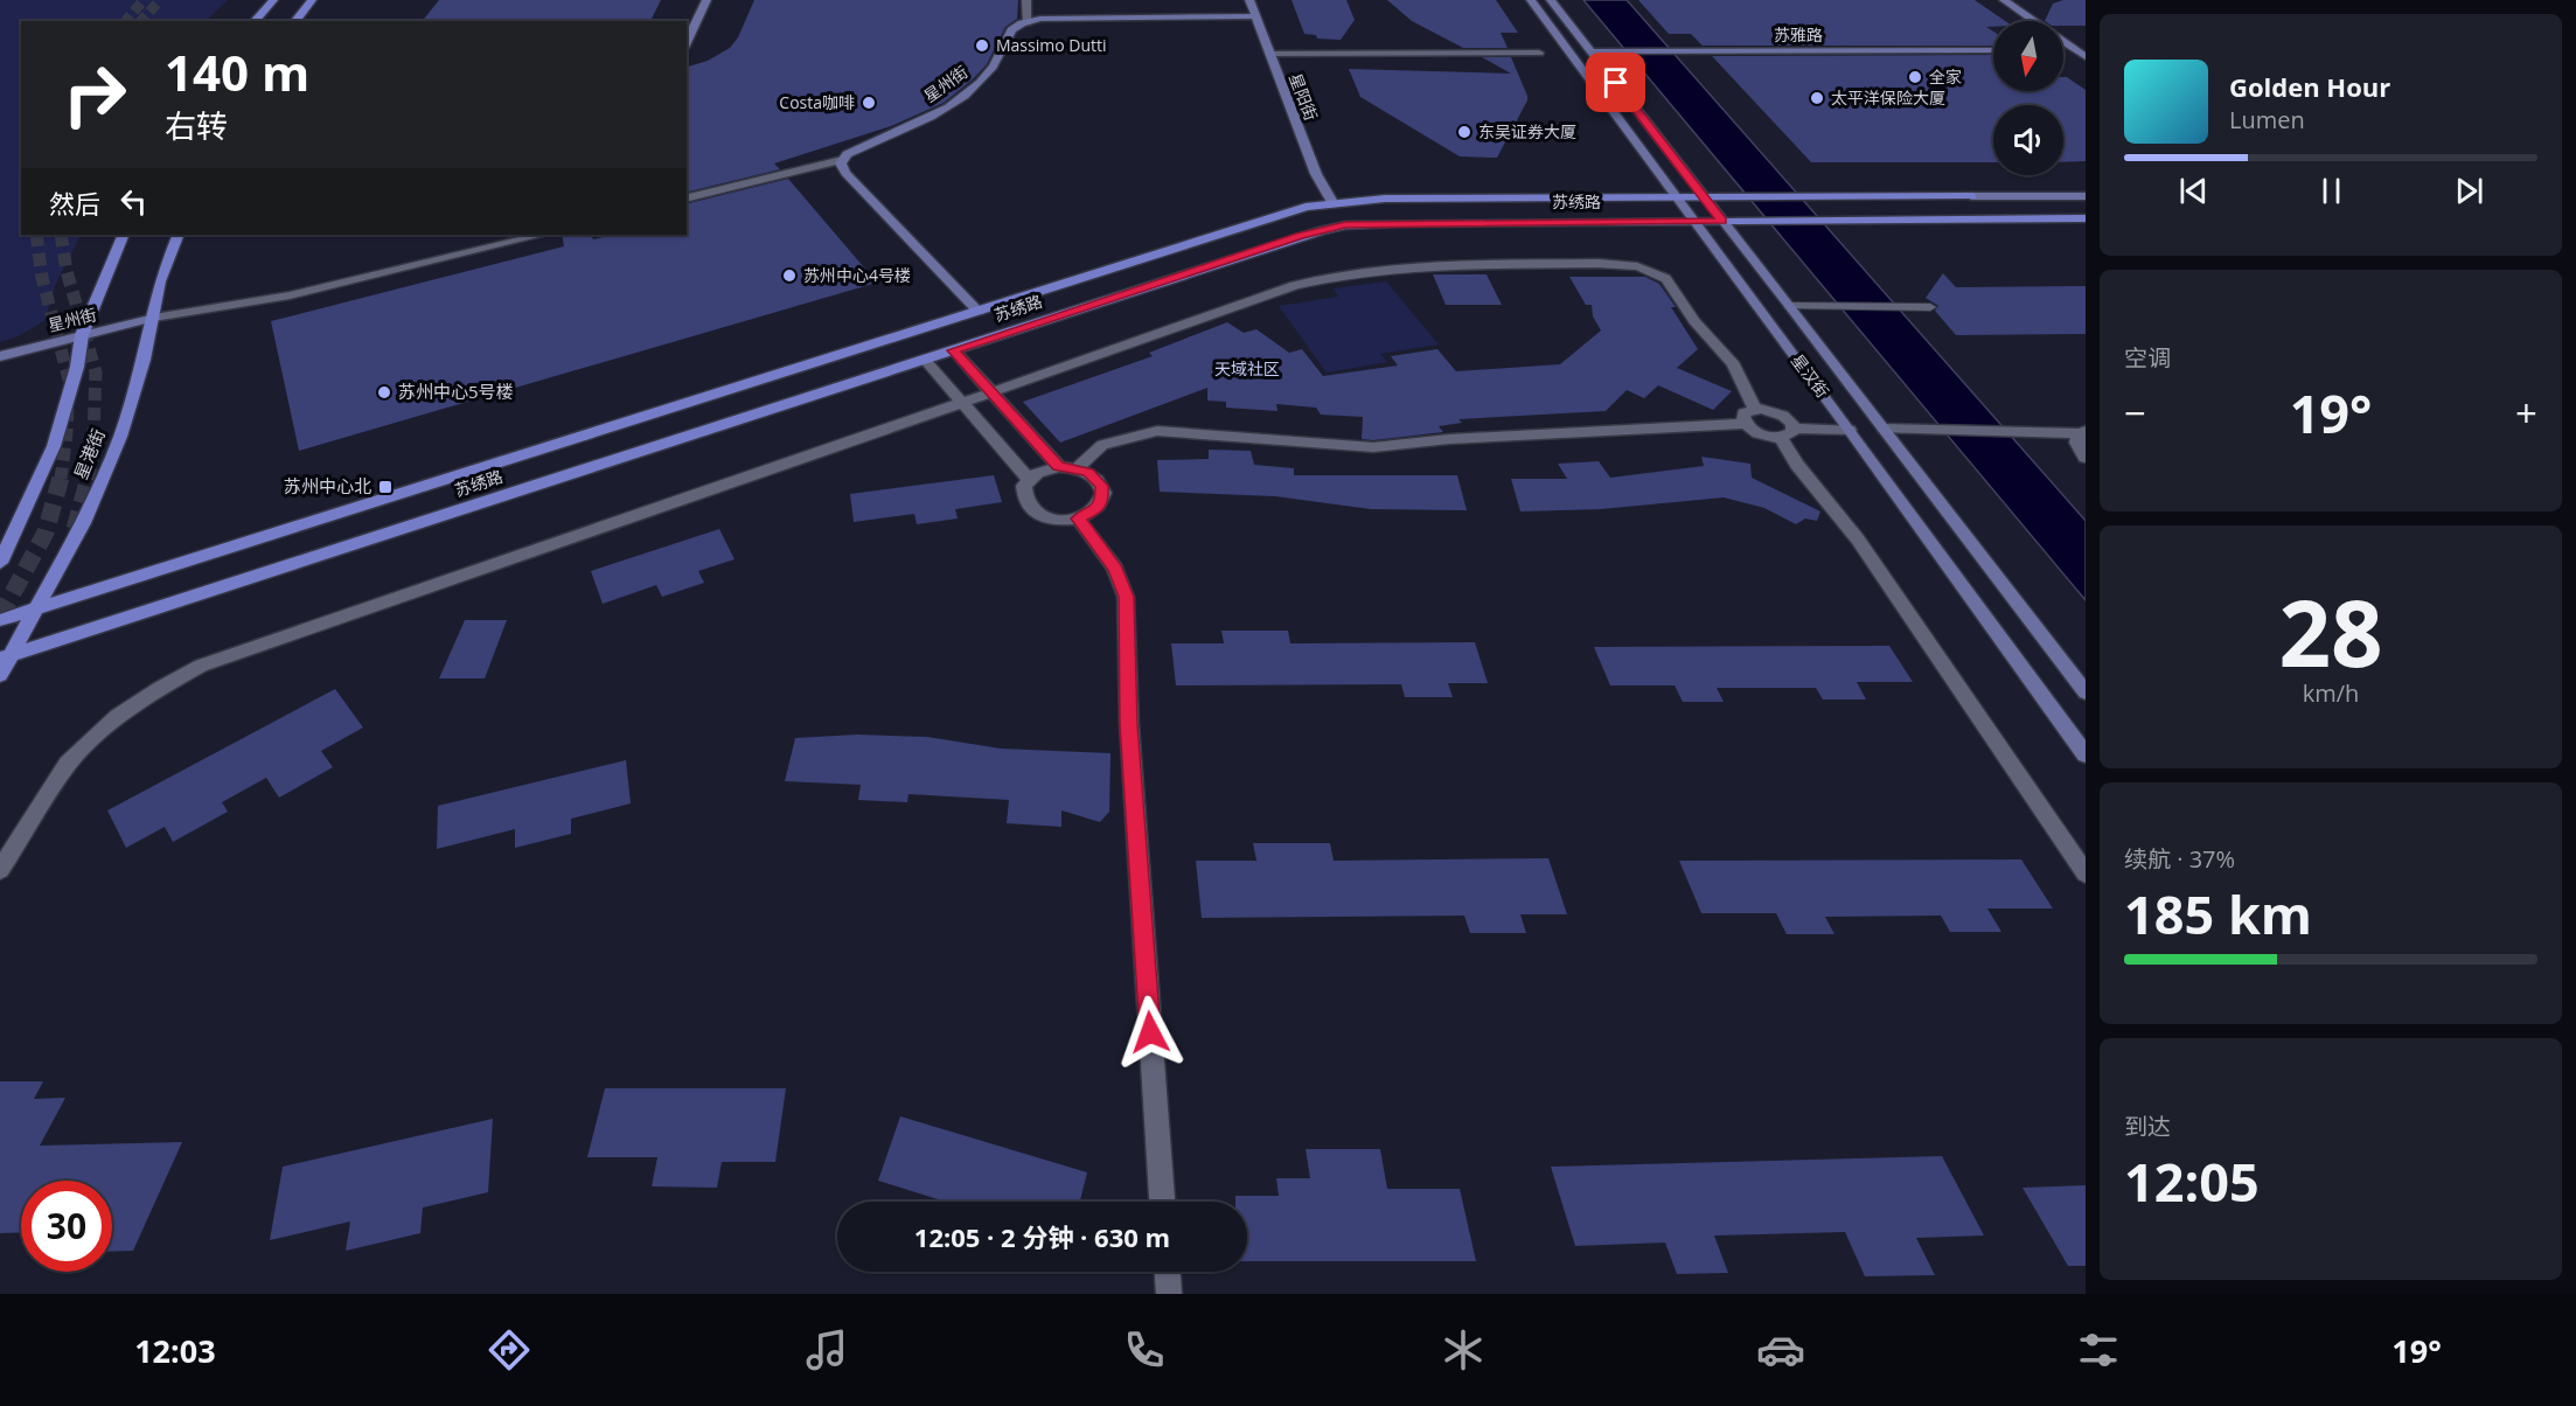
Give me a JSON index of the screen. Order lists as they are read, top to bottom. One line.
{"streets":{"main road":["苏绣路","星港街"],"street":["苏雅路","星州街","星阳街","星汉街"]},"crossings":[["苏雅路","星汉街"],["星州街","星港街"],["星阳街","苏绣路"],["苏绣路","星汉街"],["苏绣路","星港街"]],"districts":["天域社区"],"places":{"other":["Massimo Dutti","全家","太平洋保险大厦","Costa咖啡","东吴证券大厦","苏州中心4号楼","苏州中心5号楼"],"transit":["苏州中心北"]},"north":"bottom","page":{"turn":["140 m","右转"],"song":["Golden Hour","Lumen"],"then":"然后","tile":["空调",["28","km/h"],["续航 · 37%","185 km"],["到达","12:05"]],"heat":["−","19°","+"],"limit":"30","trip":"12:05 · 2 分钟 · 630 m","tabs":["12:03","19°"]}}
